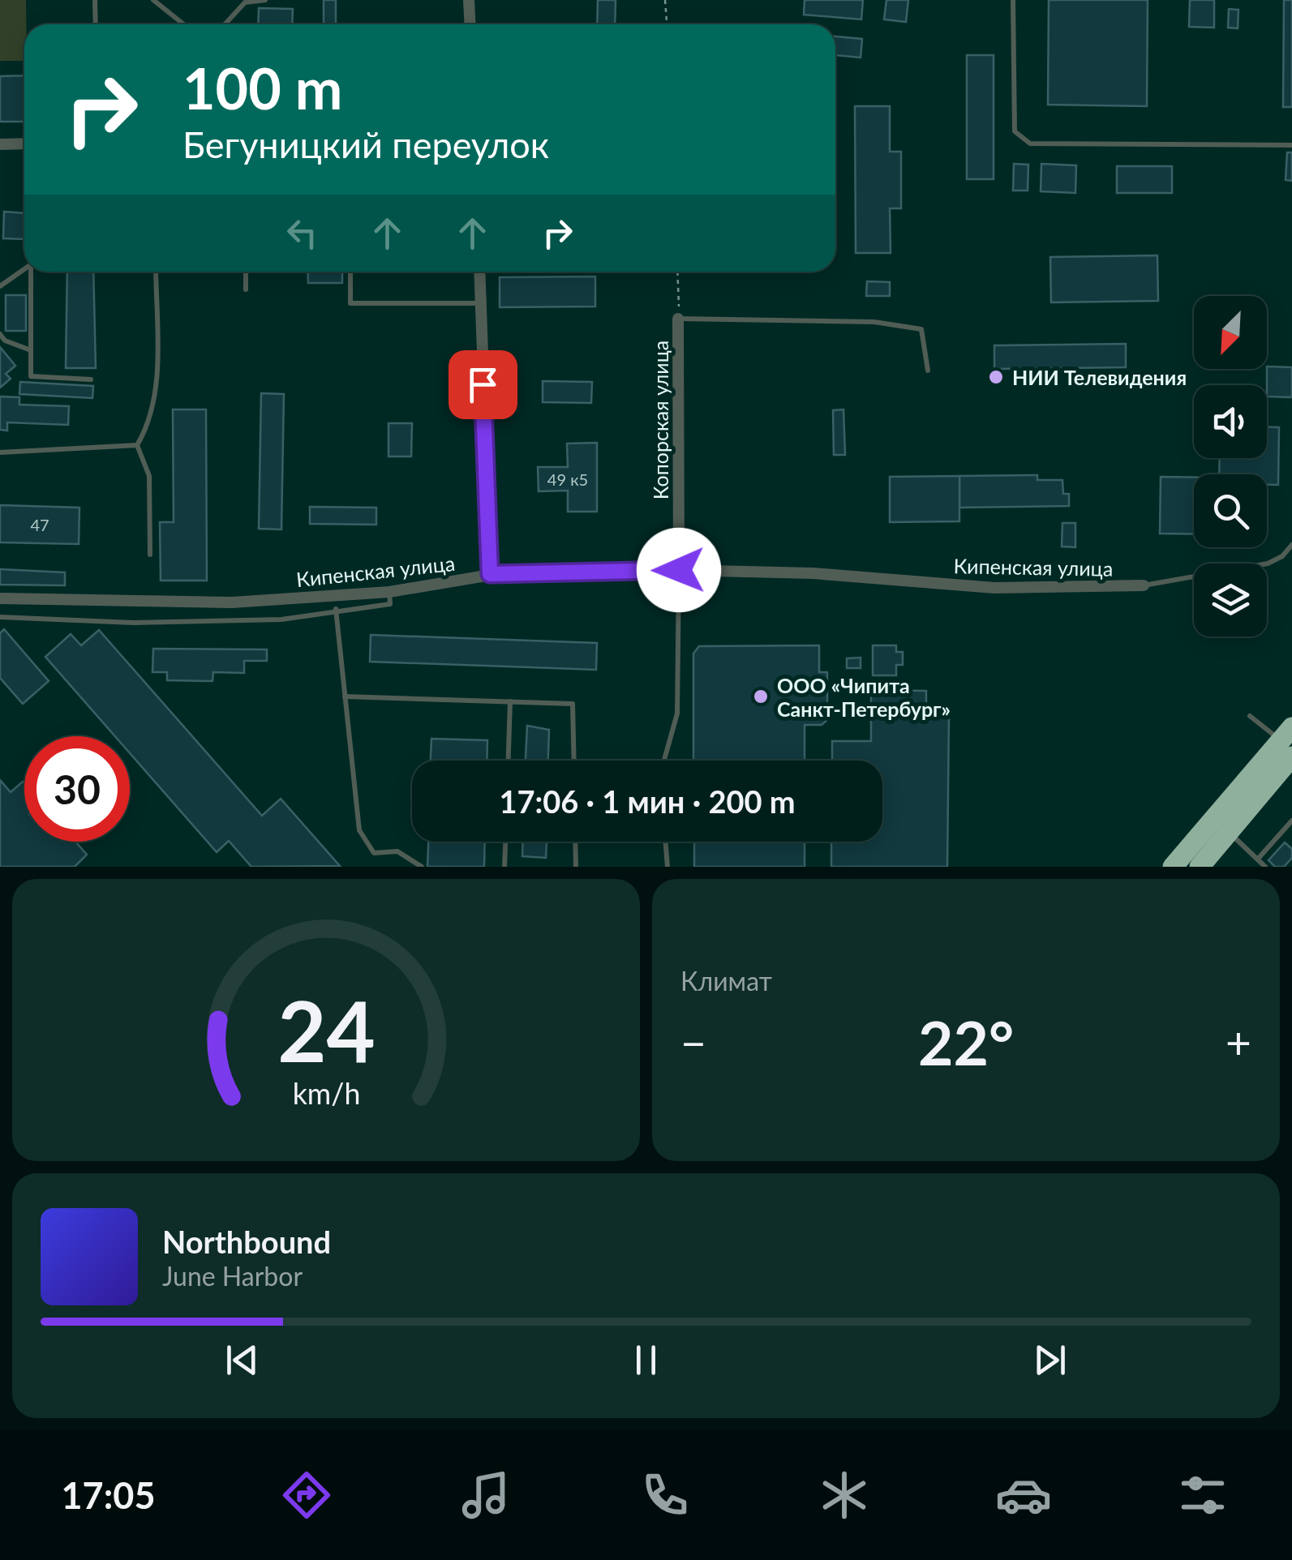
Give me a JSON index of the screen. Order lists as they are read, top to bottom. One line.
{"streets":{"street":["Копорская улица","Кипенская улица"]},"crossings":[["Копорская улица","Кипенская улица"]],"places":["НИИ Телевидения","ООО «Чипита Санкт-Петербург»"],"house_numbers":["49 к5","47"],"north":"bottom left","page":{"turn":["100 m","Бегуницкий переулок"],"limit":"30","trip":"17:06 · 1 мин · 200 m","tile":"Климат","heat":["−","22°","+"],"song":["Northbound","June Harbor"],"tabs":"17:05","gauge":["24","km/h"]}}
